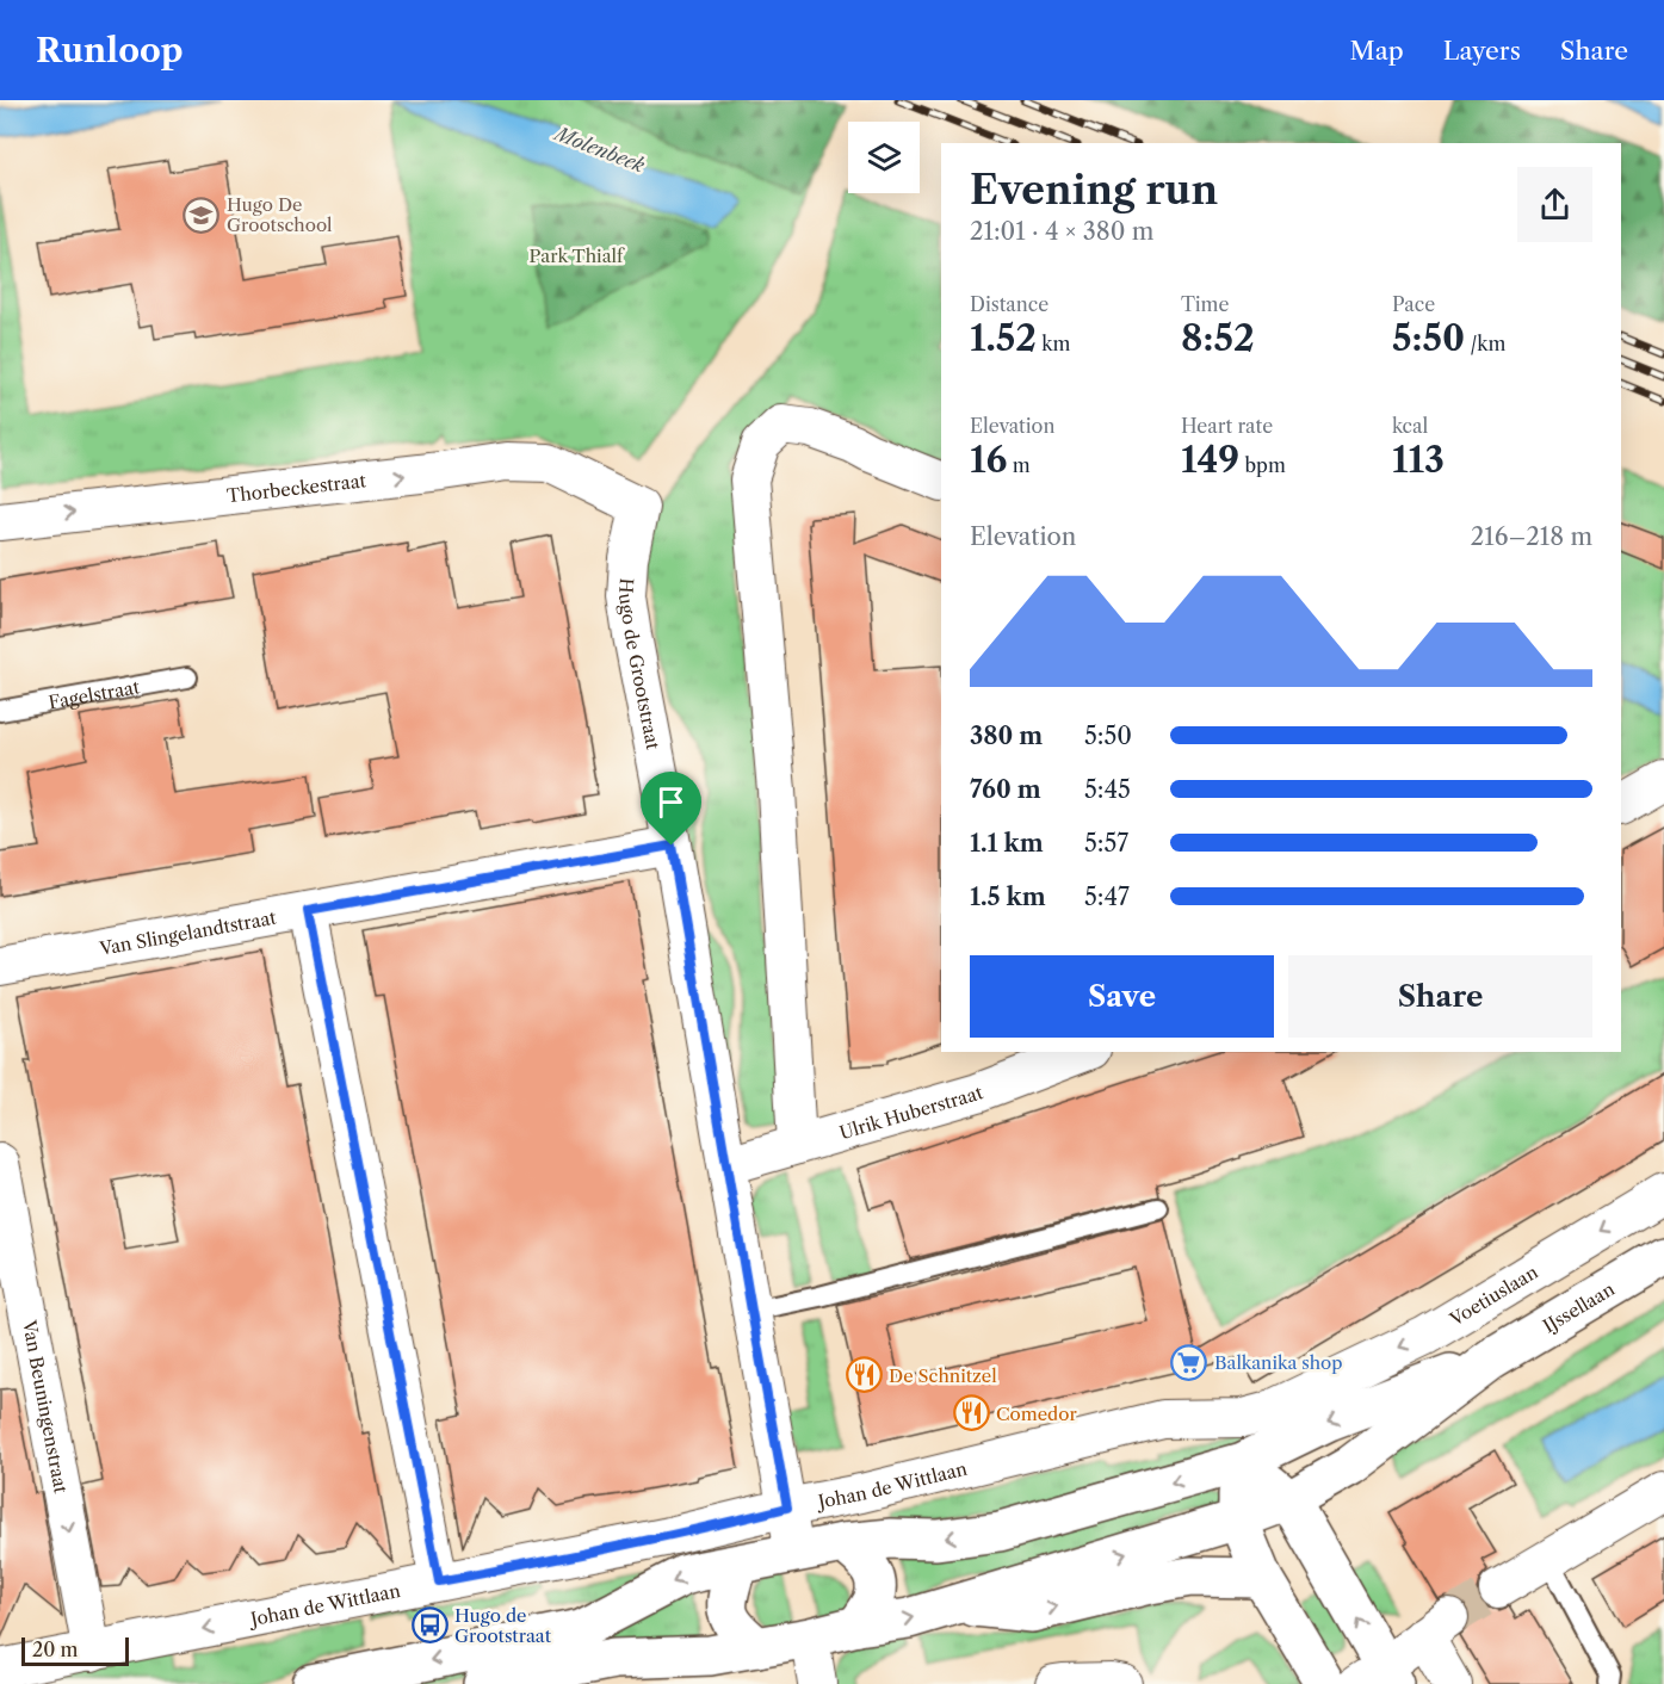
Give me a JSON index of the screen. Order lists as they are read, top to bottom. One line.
{"streets":{"main road":["IJssellaan"],"street":["Thorbeckestraat","Hugo de Grootstraat","Van Slingelandtstraat","Ulrik Huberstraat","Voetiuslaan","Van Beuningenstraat","Johan de Wittlaan"],"lane":["Fagelstraat"]},"crossings":[["Thorbeckestraat","Hugo de Grootstraat"],["Hugo de Grootstraat","Van Slingelandtstraat"],["Hugo de Grootstraat","Ulrik Huberstraat"],["Hugo de Grootstraat","Johan de Wittlaan"],["Voetiuslaan","Johan de Wittlaan"],["Van Beuningenstraat","Johan de Wittlaan"]],"one_way":["Thorbeckestraat","Van Beuningenstraat"],"water":["Molenbeek"],"parks":["Park Thialf"],"places":{"school or university":["Hugo De Grootschool"],"supermarket":["Balkanika shop"],"restaurant":["De Schnitzel","Comedor"],"bus stop":["Hugo de Grootstraat"]},"scale_bar":"20 m","page":{"header":"Runloop","nav":["Map","Layers","Share"],"heading":["Evening run","21:01 · 4 × 380 m"],"stats":[["Distance","1.52 km"],["Time","8:52"],["Pace","5:50 /km"],["Elevation","16 m"],["Heart rate","149 bpm"],["kcal","113"]],"chart":["Elevation","216–218 m"],"list":[{"name":"380 m","note":"5:50"},{"name":"760 m","note":"5:45"},{"name":"1.1 km","note":"5:57"},{"name":"1.5 km","note":"5:47"}],"buttons":["Save","Share"],"scale":"20 m"}}
